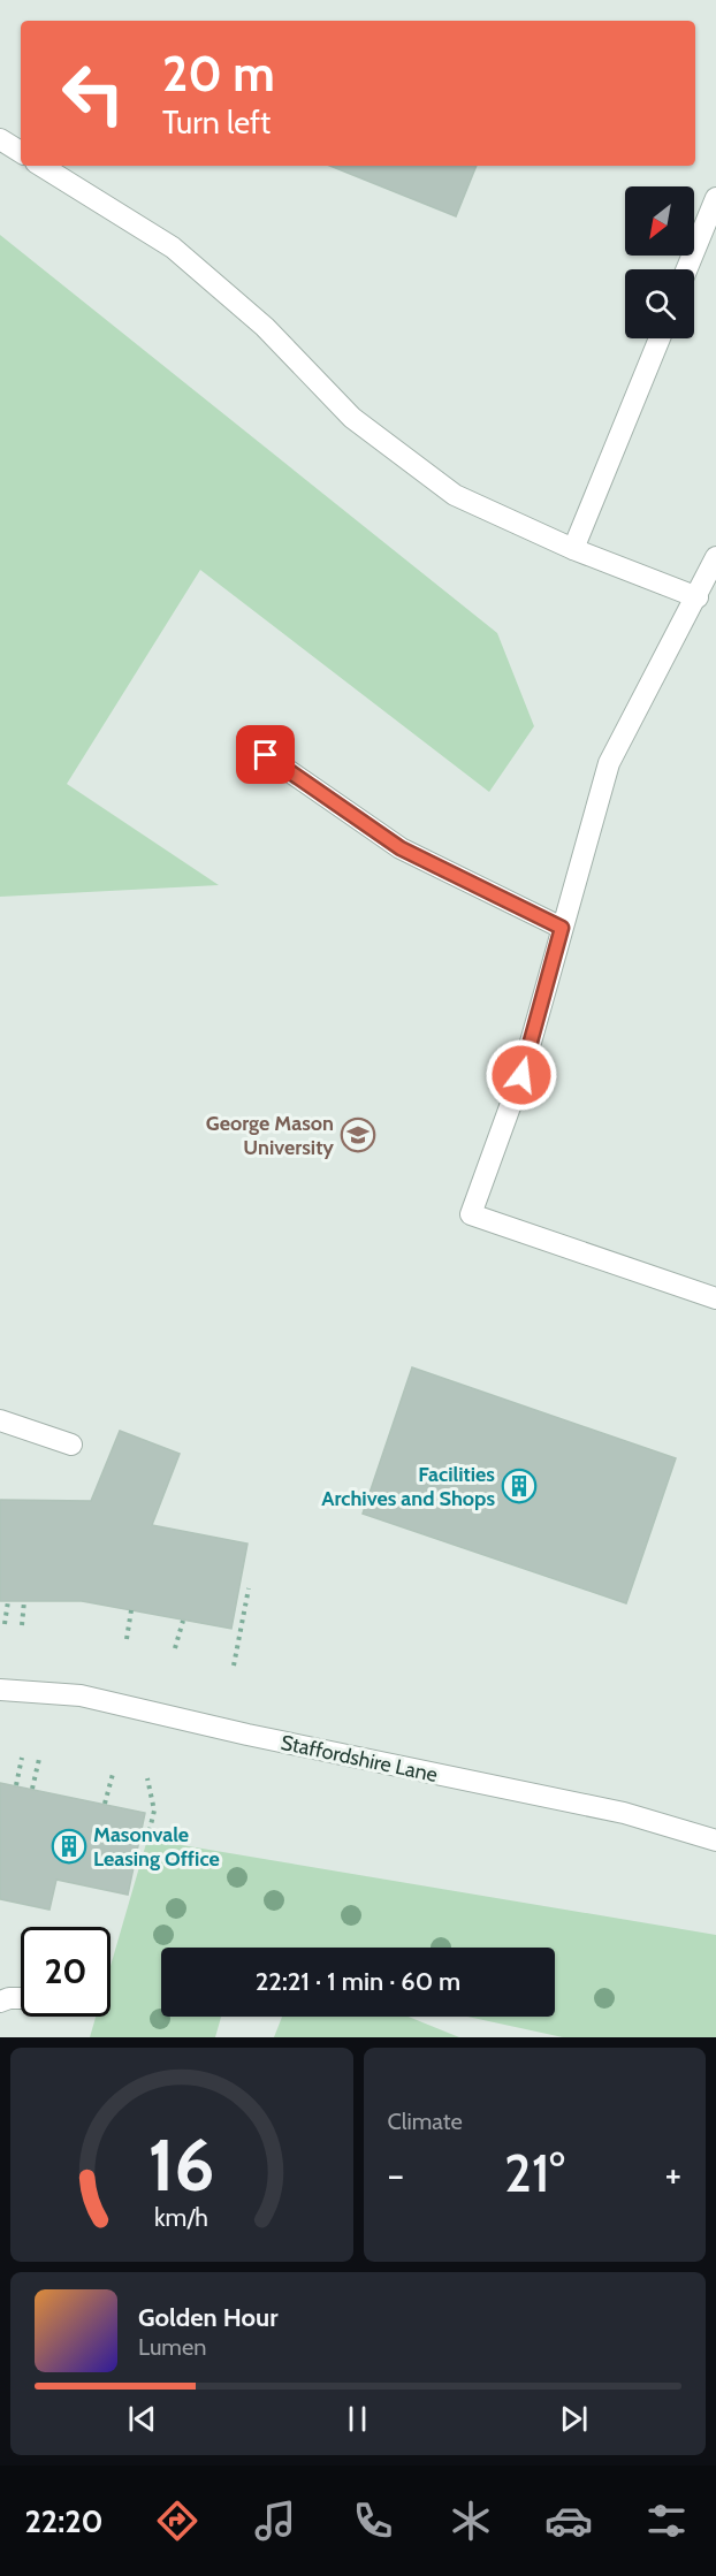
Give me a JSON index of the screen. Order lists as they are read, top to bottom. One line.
{"streets":{"street":["Staffordshire Lane"]},"places":{"school or university":["George Mason University"],"building":["Facilities Archives and Shops","Masonvale Leasing Office"]},"north":"bottom left","page":{"turn":["20 m","Turn left"],"limit":"20","trip":"22:21 · 1 min · 60 m","tile":"Climate","heat":["−","21°","+"],"song":["Golden Hour","Lumen"],"tabs":"22:20","gauge":["16","km/h"]}}
